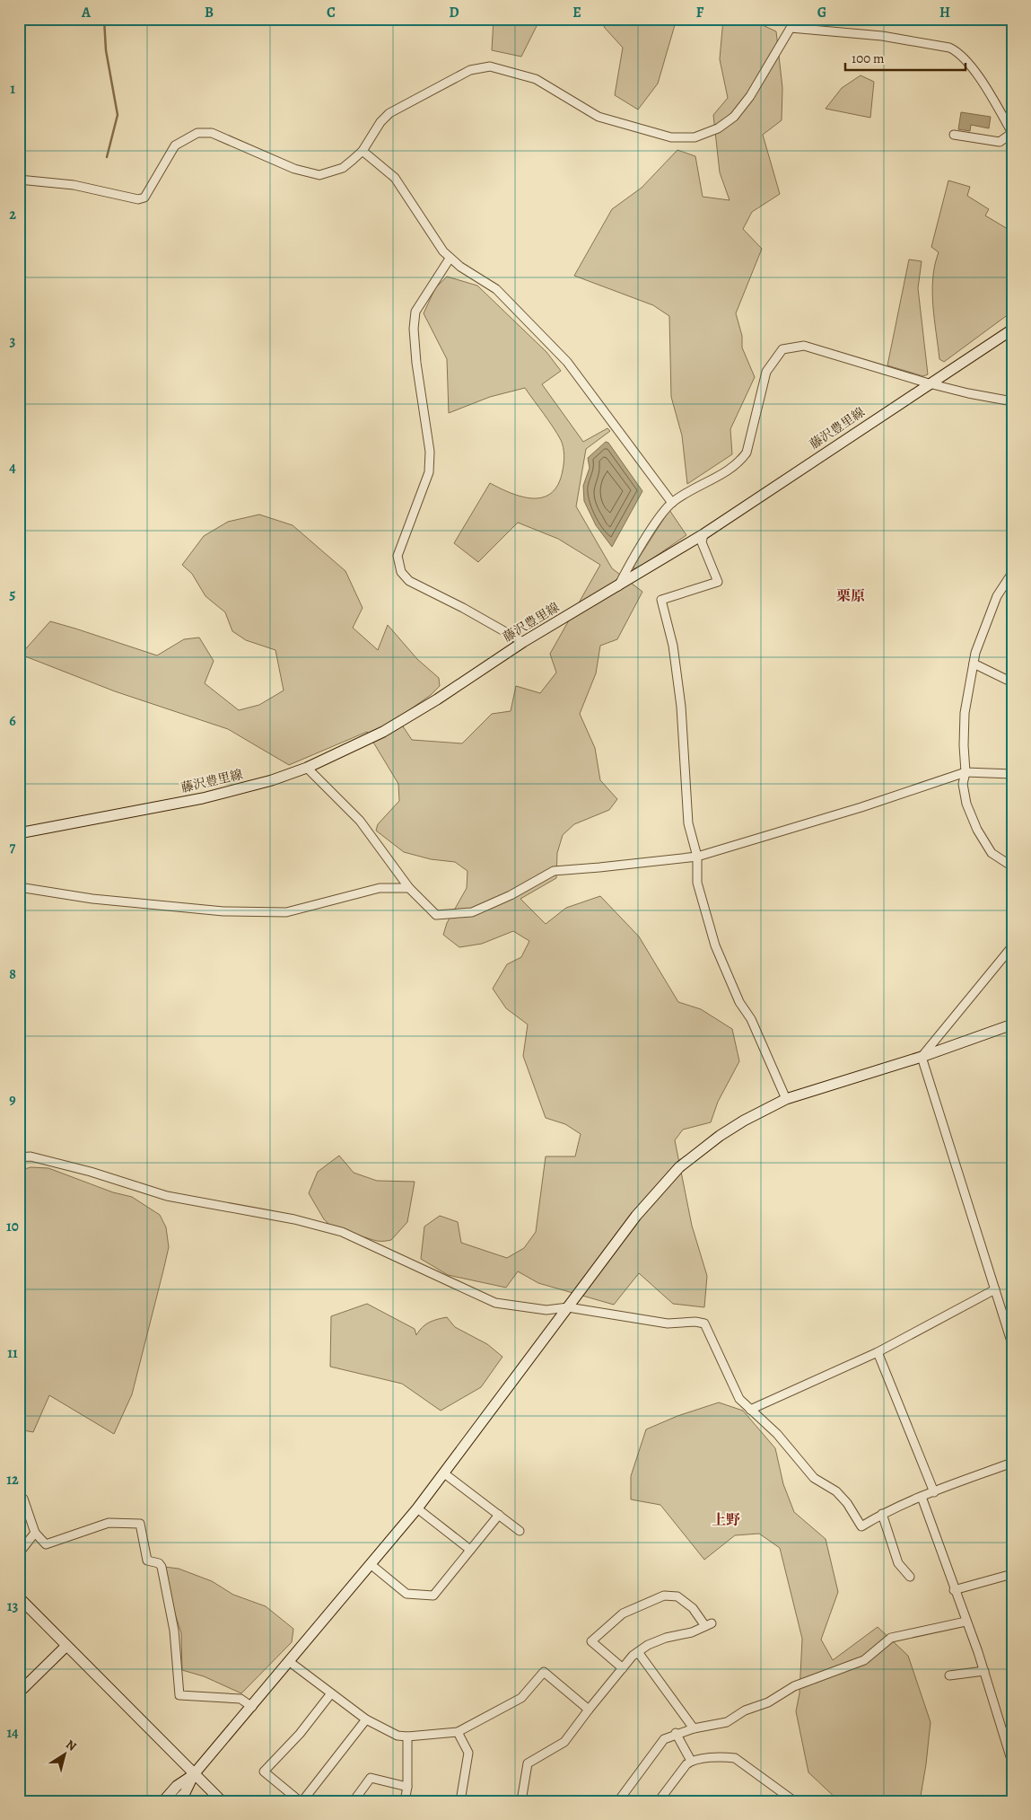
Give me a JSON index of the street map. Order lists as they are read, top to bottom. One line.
{"streets":{"street":["藤沢豊里線"]},"districts":["栗原","上野"],"scale_bar":"100 m","north":"top right","grid":{"columns":["A","B","C","D","E","F","G","H"],"rows":["1","2","3","4","5","6","7","8","9","10","11","12","13","14"]}}
